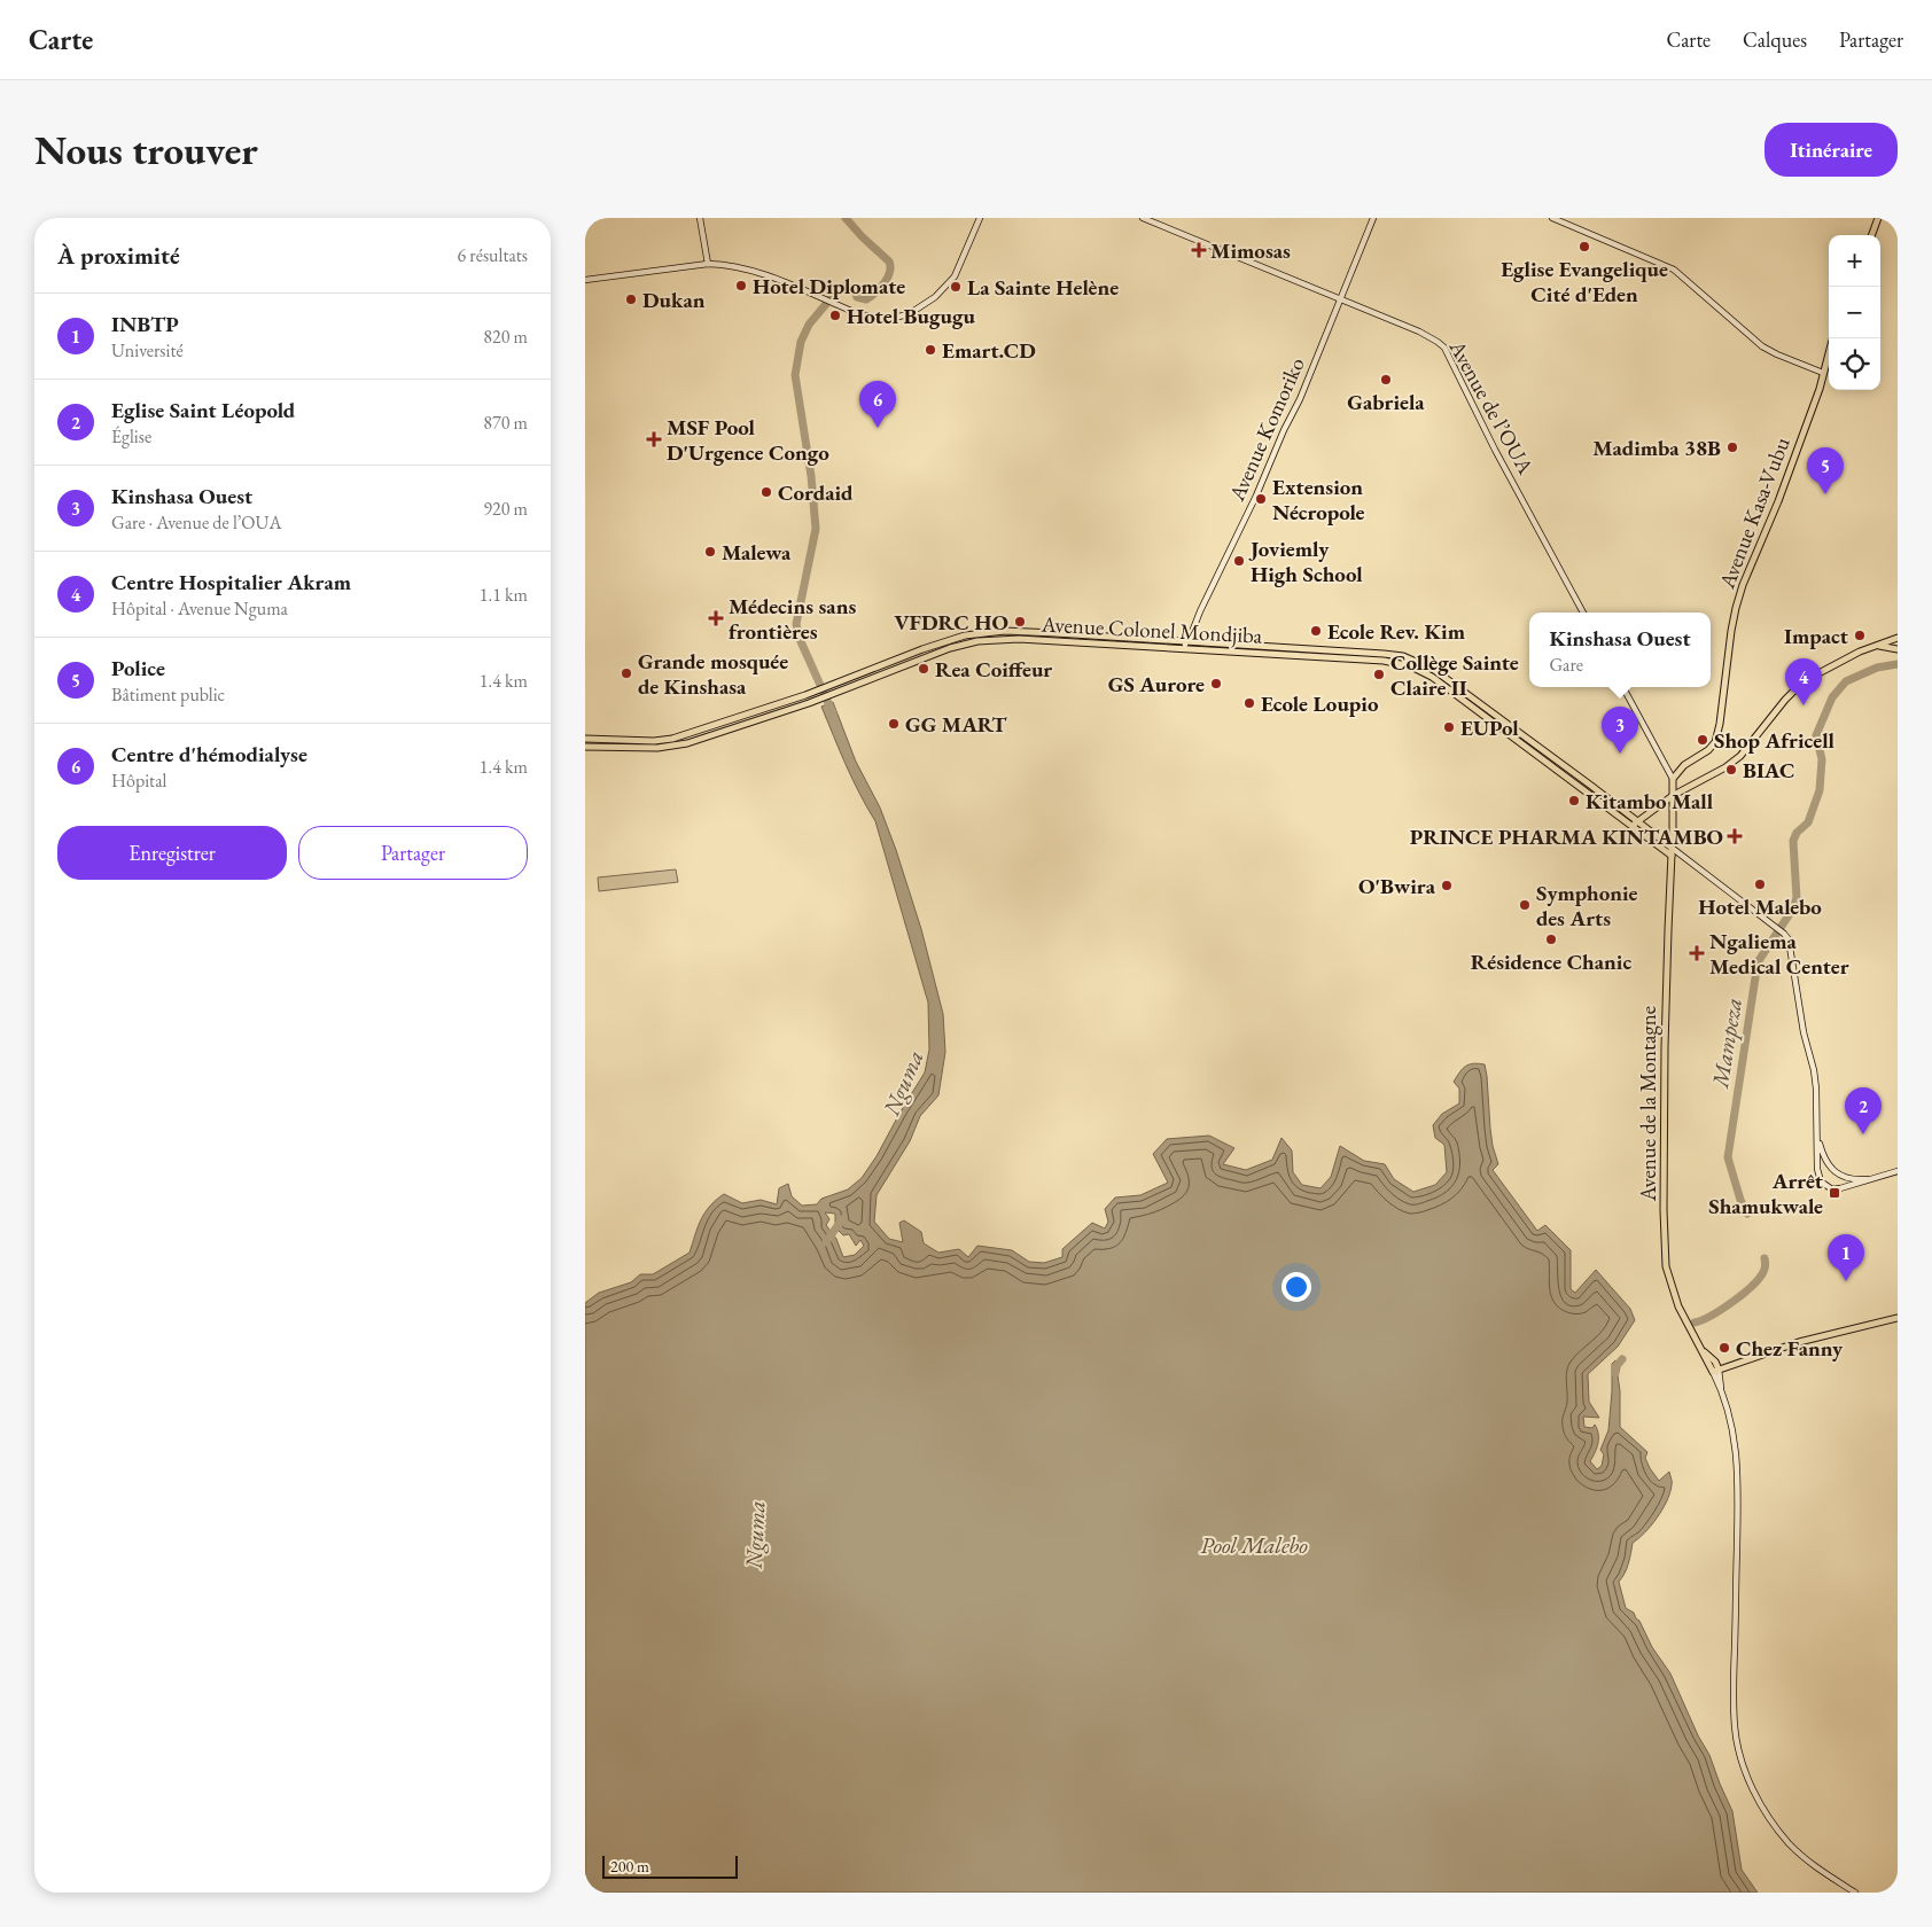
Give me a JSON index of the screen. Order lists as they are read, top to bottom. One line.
{"streets":{"main road":["Avenue Kasa-Vubu","Avenue Colonel Mondjiba","Avenue de la Montagne"],"street":["Avenue de l’OUA","Avenue Komoriko"]},"crossings":[["Avenue de l’OUA","Avenue Komoriko"],["Avenue Komoriko","Avenue Colonel Mondjiba"],["Avenue Colonel Mondjiba","Avenue de la Montagne"]],"water":["Mampeza","Nguma","Pool Malebo"],"places":{"other":["Eglise Evangelique Cité d'Eden","Hotel Diplomate","La Sainte Helène","Dukan","Hotel Bugugu","Emart.CD","Gabriela","Madimba 38B","Cordaid","Extension Nécropole","Malewa","Joviemly High School","VFDRC HO","Ecole Rev. Kim","Impact","Rea Coiffeur","Grande mosquée de Kinshasa","Collège Sainte Claire II","GS Aurore","Ecole Loupio","GG MART","EUPol","Shop Africell","BIAC","Kitambo Mall","Hotel Malebo","O'Bwira","Symphonie des Arts","Résidence Chanic","Chez Fanny"],"health":["Mimosas","MSF Pool D'Urgence Congo","Médecins sans frontières","PRINCE PHARMA KINTAMBO","Ngaliema Medical Center"],"transit":["Arrêt Shamukwale"]},"scale_bar":"200 m","page":{"header":"Carte","nav":["Carte","Calques","Partager"],"buttons":["Itinéraire",["Enregistrer","Partager"]],"title":"Nous trouver","heading":["À proximité","6 résultats"],"map_buttons":["+","−"],"list":[{"mark":"1","name":"INBTP","note":"Université","value":"820 m"},{"mark":"2","name":"Eglise Saint Léopold","note":"Église","value":"870 m"},{"mark":"3","name":"Kinshasa Ouest","note":"Gare · Avenue de l’OUA","value":"920 m"},{"mark":"4","name":"Centre Hospitalier Akram","note":"Hôpital · Avenue Nguma","value":"1.1 km"},{"mark":"5","name":"Police","note":"Bâtiment public","value":"1.4 km"},{"mark":"6","name":"Centre d'hémodialyse","note":"Hôpital","value":"1.4 km"}],"pins":["6","5","4","3","2","1"],"popup":["Kinshasa Ouest","Gare"],"scale":"200 m"}}
